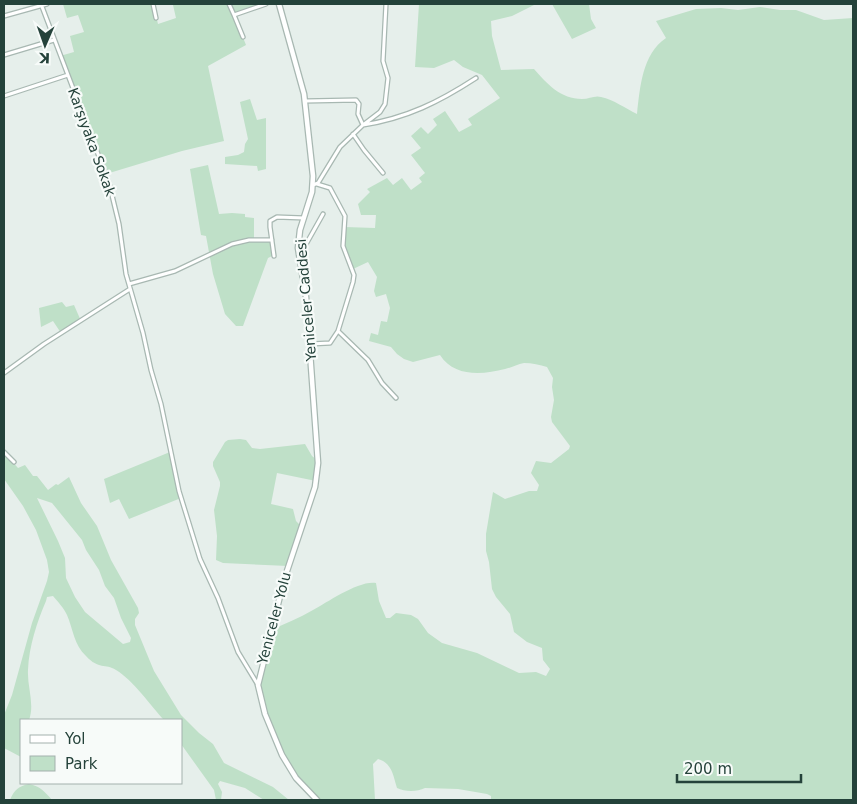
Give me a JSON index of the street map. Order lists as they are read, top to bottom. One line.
{"streets":{"street":["Karşıyaka Sokak","Yeniceler Caddesi","Yeniceler Yolu"]},"crossings":[["Karşıyaka Sokak","Yeniceler Yolu"],["Yeniceler Caddesi","Yeniceler Yolu"]],"legend":["Yol","Park"],"scale_bar":"200 m","north":"bottom"}
